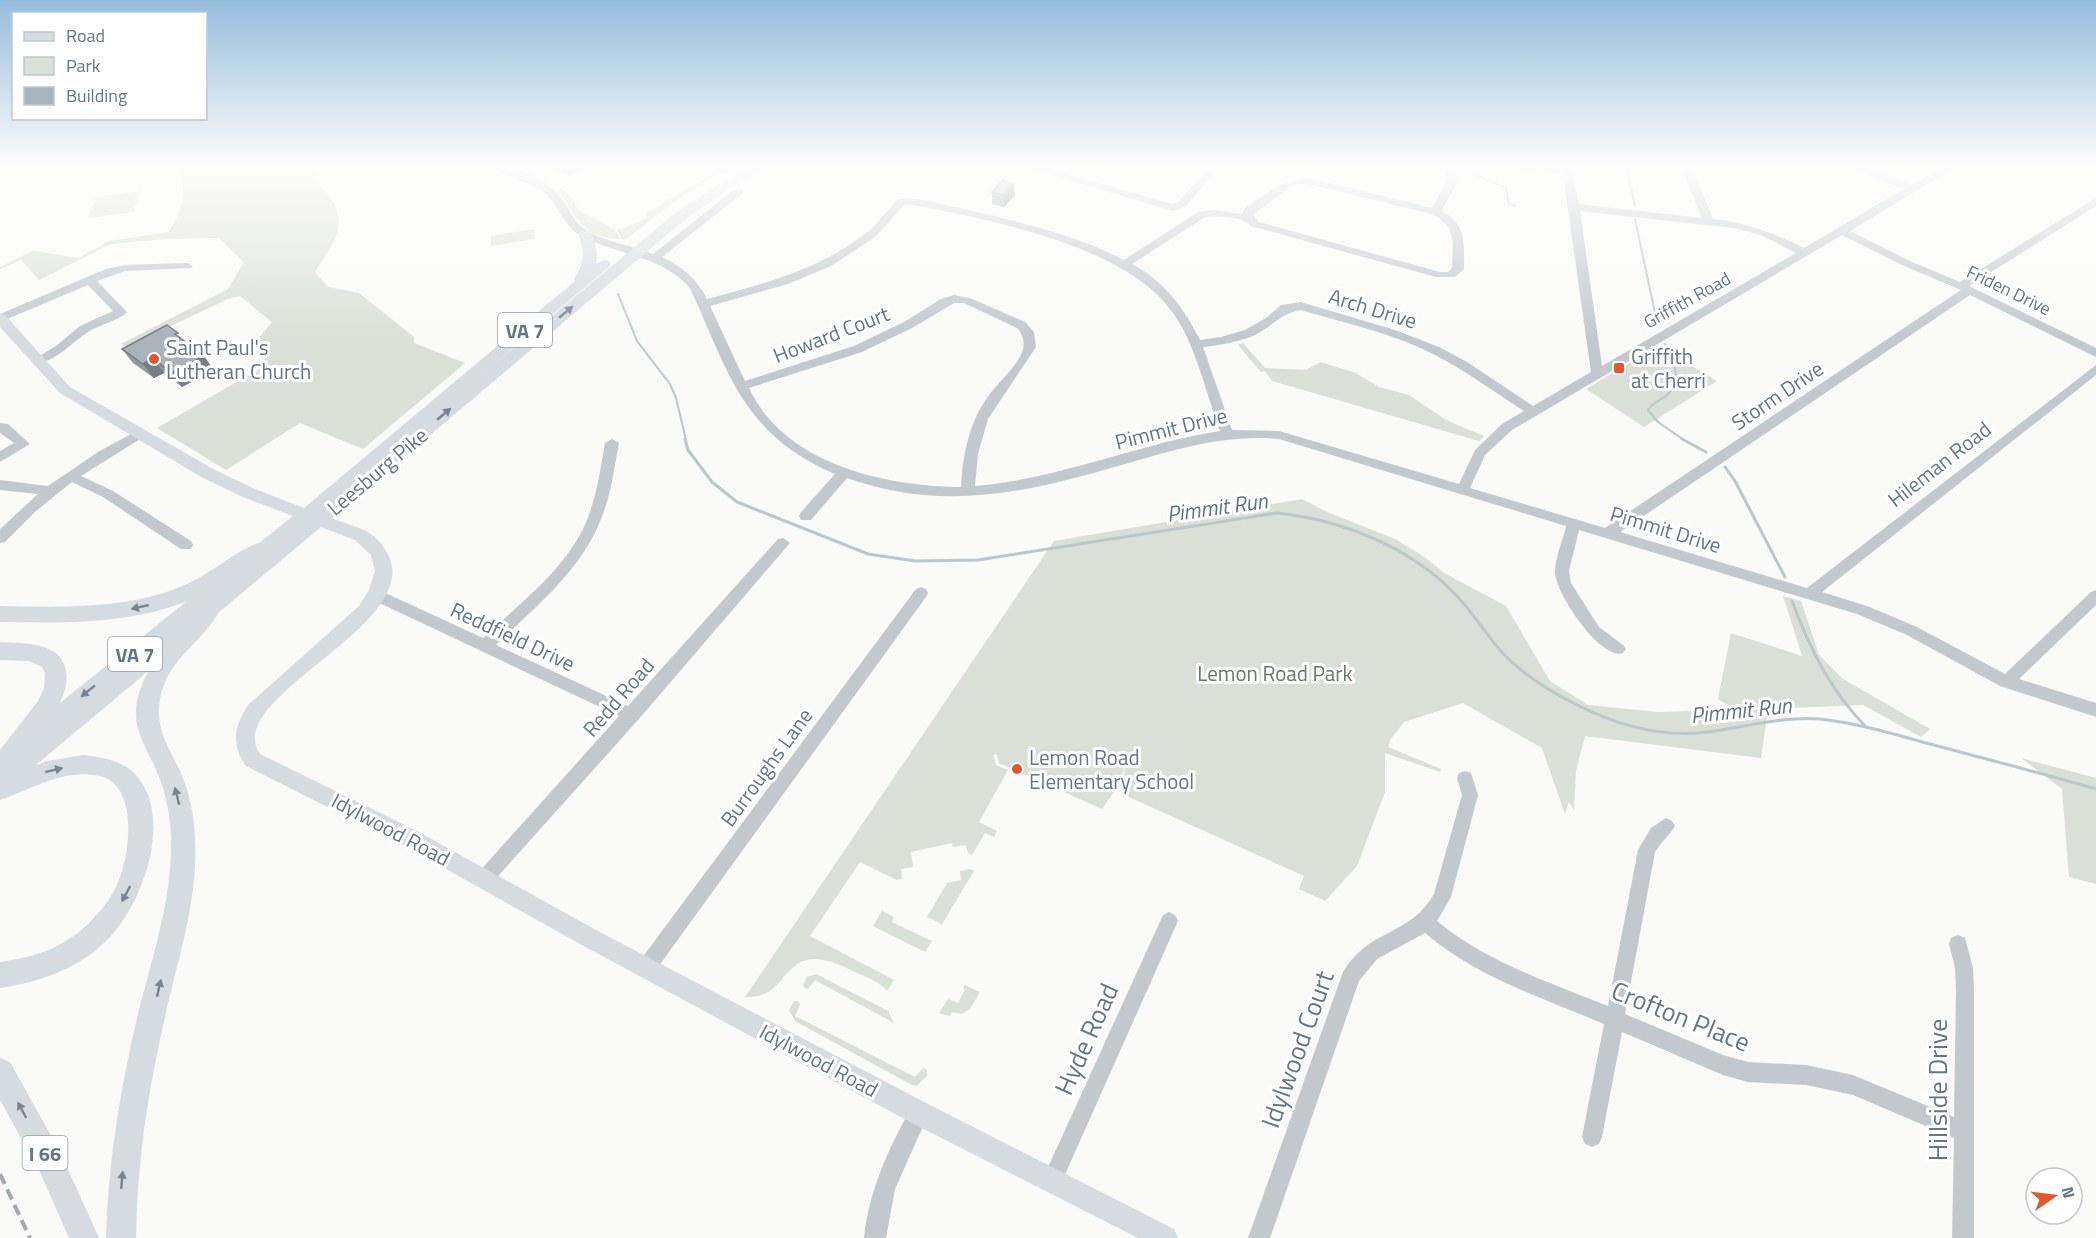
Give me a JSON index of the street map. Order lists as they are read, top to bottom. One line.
{"streets":{"highway":["I 66"],"main road":["VA 7","Leesburg Pike","Idylwood Road"],"street":["Friden Drive","Griffith Road","Arch Drive","Howard Court","Storm Drive","Pimmit Drive","Hileman Road","Reddfield Drive","Redd Road","Burroughs Lane","Crofton Place","Hyde Road","Idylwood Court","Hillside Drive"]},"crossings":[["Friden Drive","Griffith Road"],["Friden Drive","Storm Drive"],["Griffith Road","Arch Drive"],["Griffith Road","Pimmit Drive"],["Howard Court","Pimmit Drive"],["Storm Drive","Pimmit Drive"],["Pimmit Drive","Hileman Road"],["Pimmit Drive","Leesburg Pike"],["Leesburg Pike","Idylwood Road"],["Reddfield Drive","Redd Road"],["Reddfield Drive","Idylwood Road"],["Redd Road","Idylwood Road"],["Burroughs Lane","Idylwood Road"],["Idylwood Road","Hyde Road"],["Crofton Place","Idylwood Court"],["Crofton Place","Hillside Drive"]],"water":["Pimmit Run"],"parks":["Lemon Road Park"],"places":{"other":["Saint Paul's Lutheran Church","Lemon Road Elementary School"],"transit":["Griffith at Cherri"]},"legend":["Road","Park","Building"],"north":"right"}
